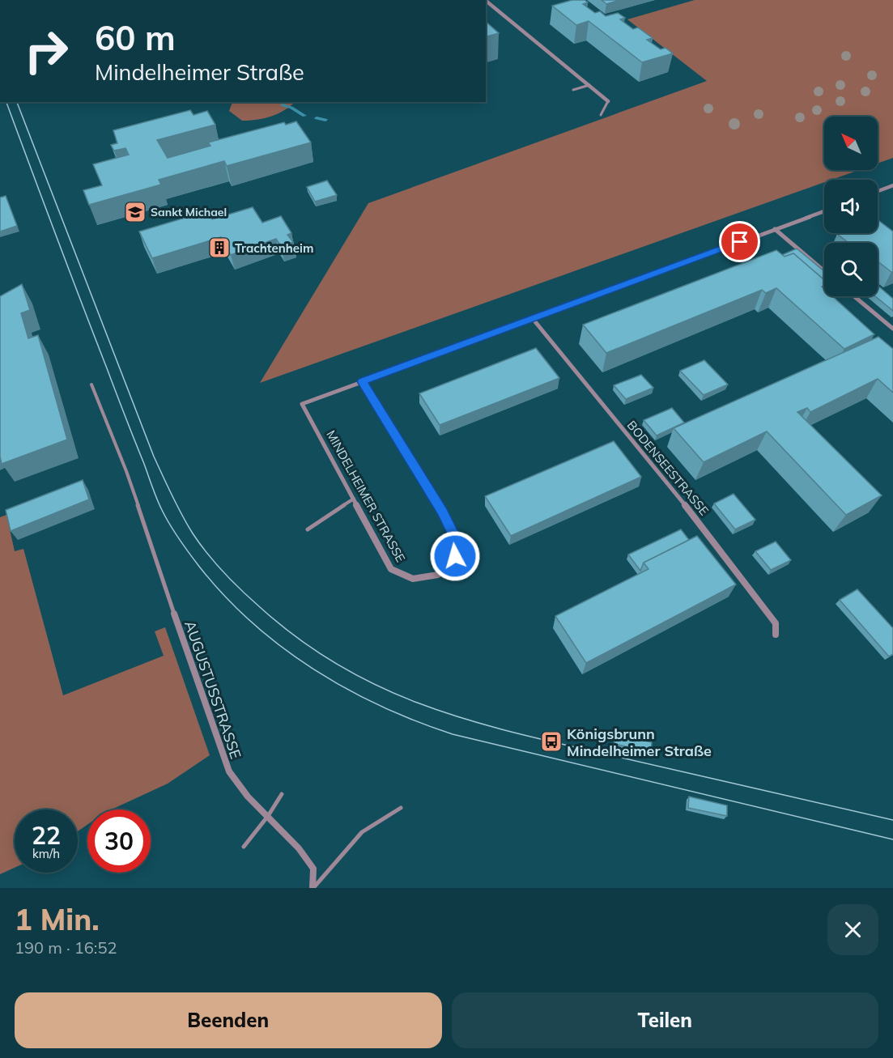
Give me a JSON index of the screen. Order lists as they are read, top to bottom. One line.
{"streets":{"street":["BODENSEESTRASSE","MINDELHEIMER STRASSE","AUGUSTUSSTRASSE"]},"crossings":[["BODENSEESTRASSE","MINDELHEIMER STRASSE"]],"places":{"school or university":["Sankt Michael"],"building":["Trachtenheim"],"bus stop":["Königsbrunn Mindelheimer Straße"]},"north":"top left","page":{"turn":["60 m","Mindelheimer Straße"],"speed":"22 km/h","limit":"30","heading":["1 Min.","190 m · 16:52"],"buttons":["Beenden","Teilen"]}}
